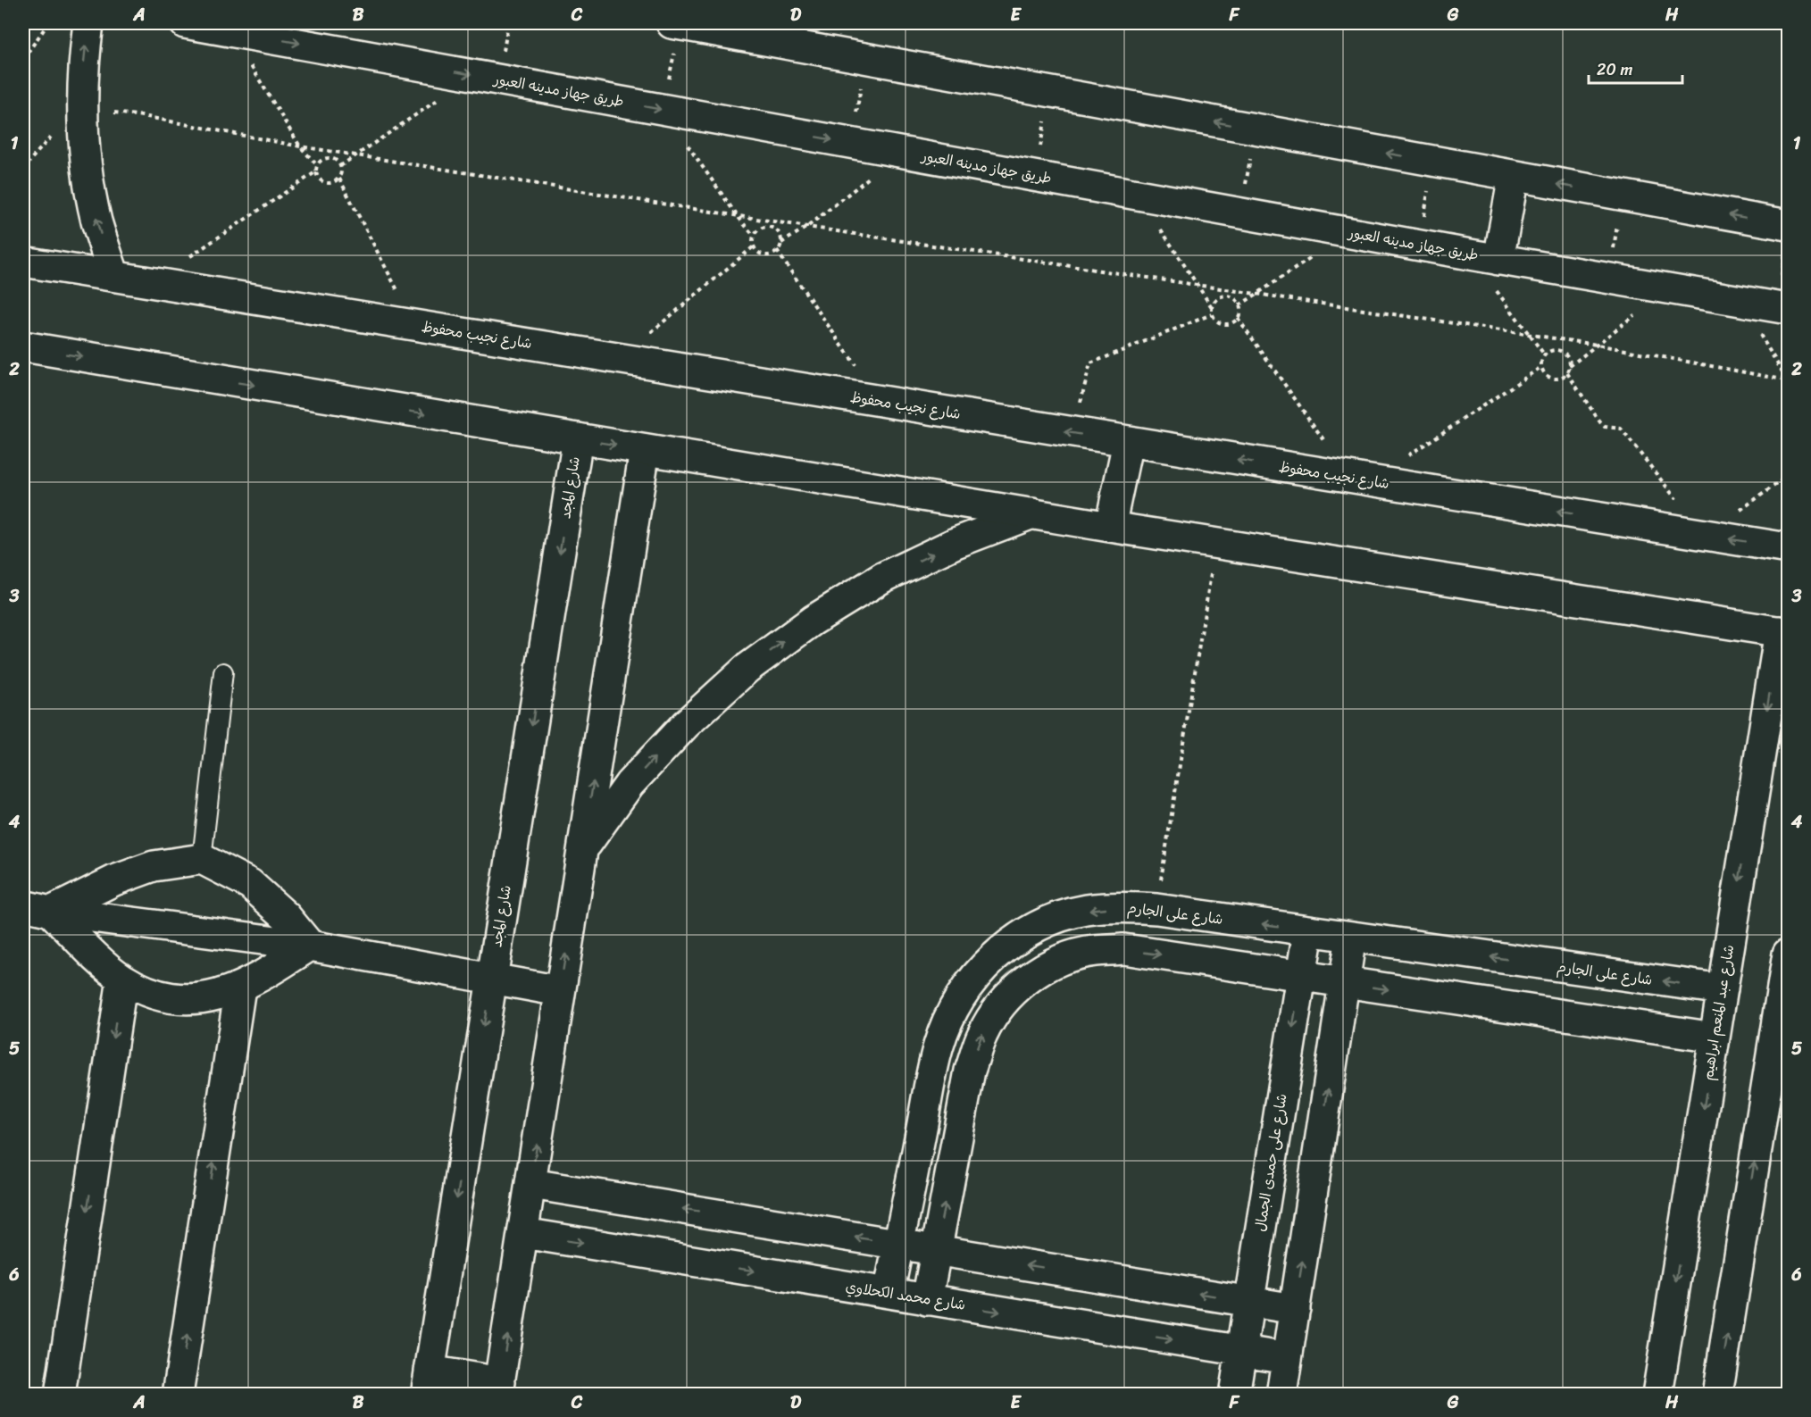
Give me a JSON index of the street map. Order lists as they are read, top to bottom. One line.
{"streets":{"street":["طريق جهاز مدينه العبور","شارع نجيب محفوظ","شارع المجد","شارع على الجارم","شارع عبد المنعم ابراهيم","شارع على حمدى الجمال","شارع محمد الكحلاوي"]},"crossings":[["شارع على الجارم","شارع عبد المنعم ابراهيم"],["شارع على الجارم","شارع على حمدى الجمال"],["شارع على الجارم","شارع محمد الكحلاوي"],["شارع على حمدى الجمال","شارع محمد الكحلاوي"]],"scale_bar":"20 m","grid":{"columns":["A","B","C","D","E","F","G","H"],"rows":["1","2","3","4","5","6"]}}
